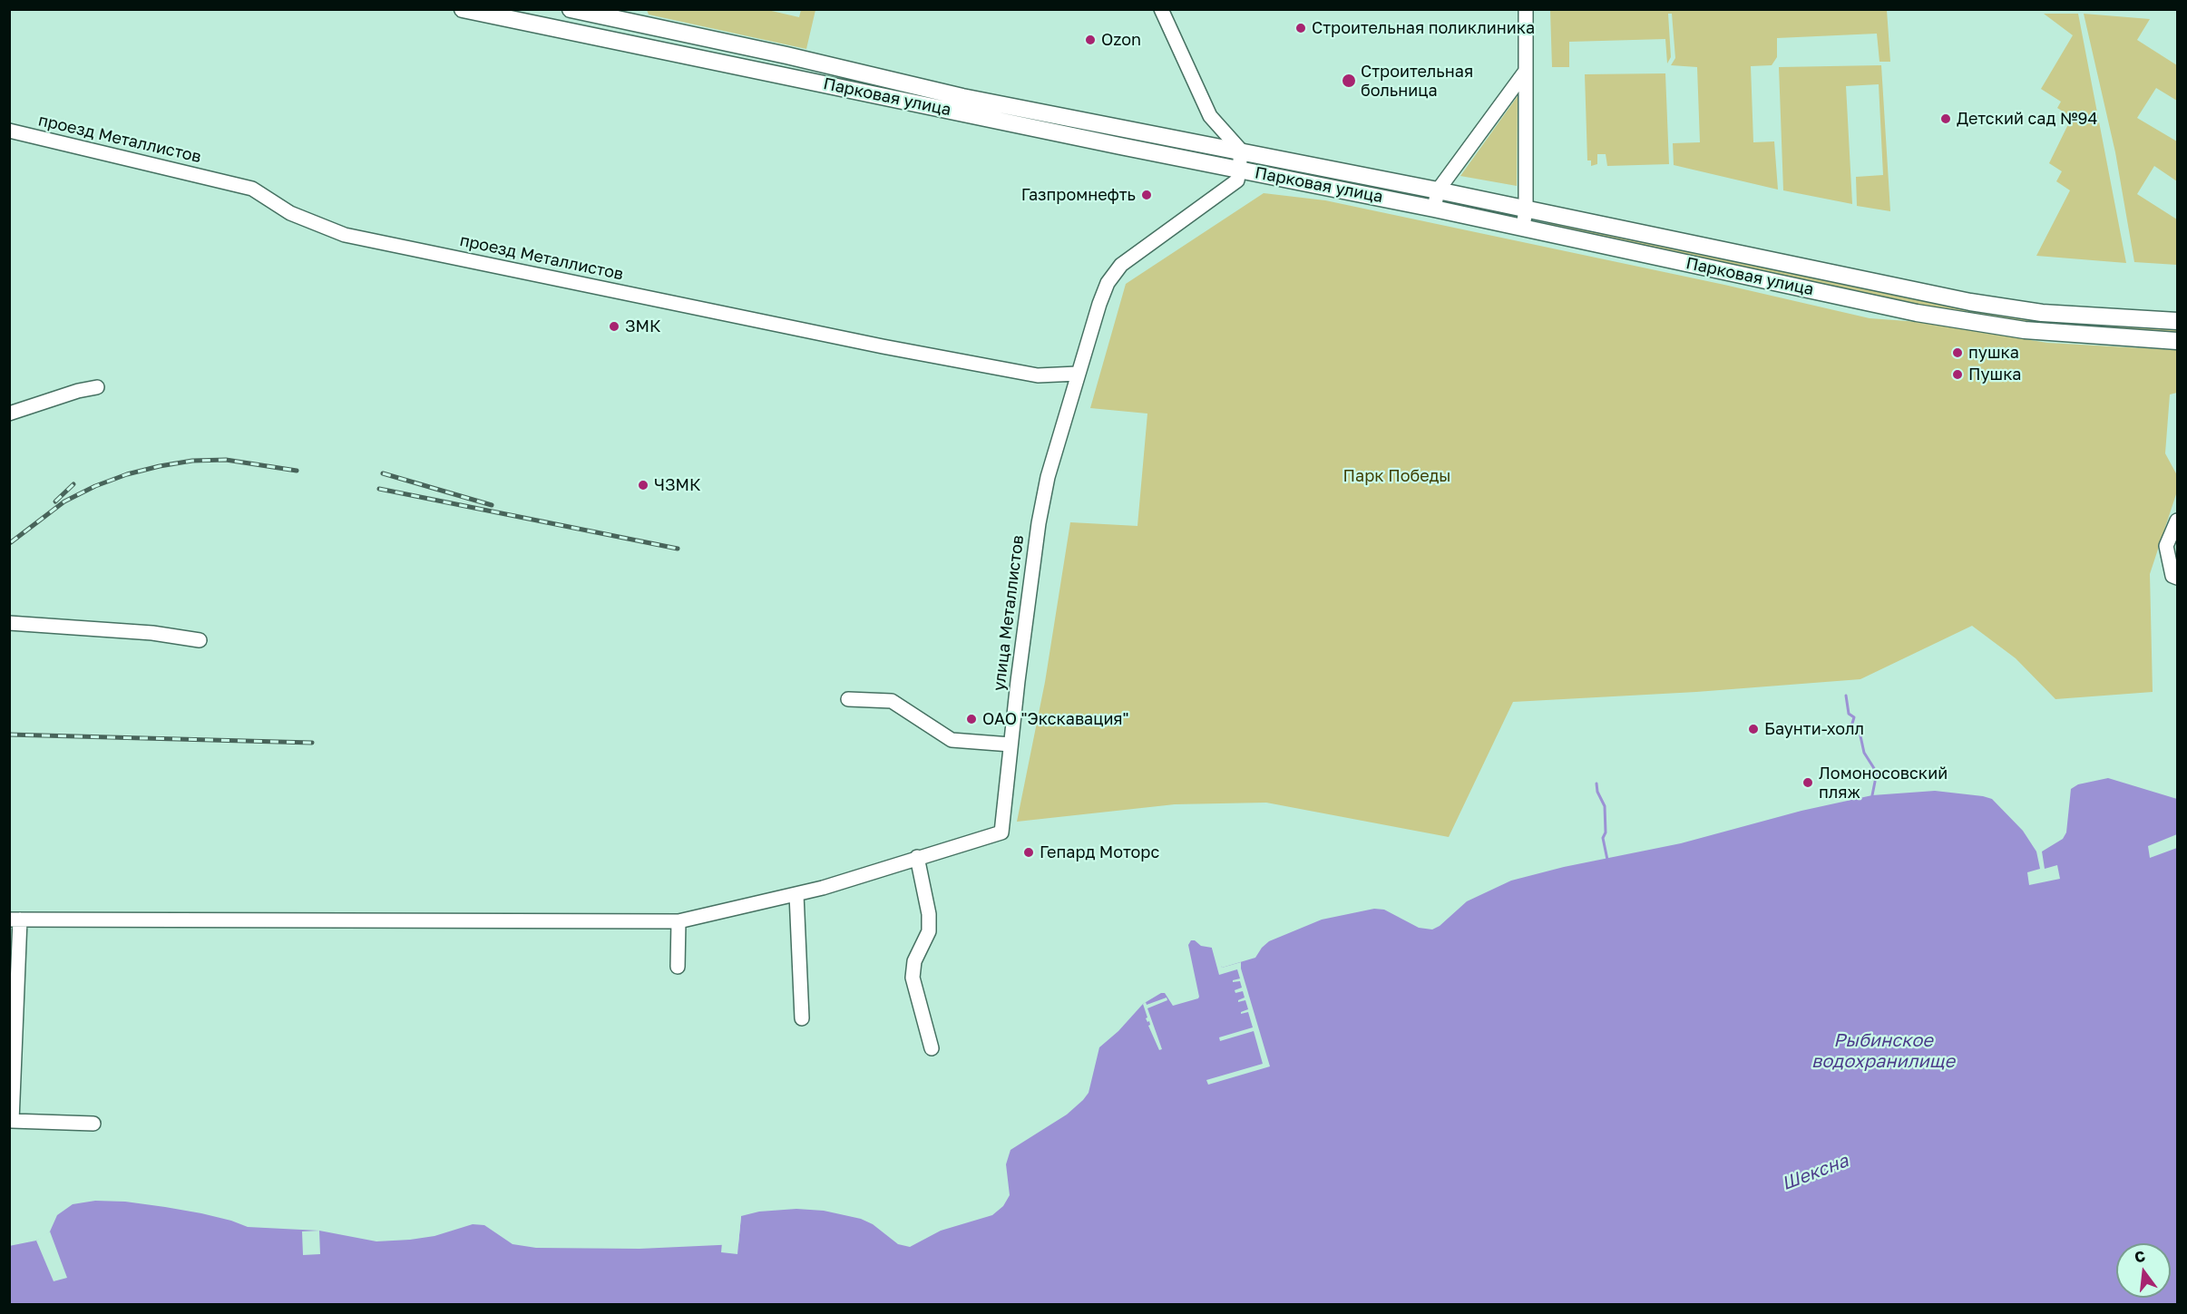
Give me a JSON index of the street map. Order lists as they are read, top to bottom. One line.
{"streets":{"main road":["Парковая улица"],"street":["проезд Металлистов","улица Металлистов"]},"crossings":[["Парковая улица","улица Металлистов"],["проезд Металлистов","улица Металлистов"]],"water":["Рыбинское водохранилище","Шексна"],"parks":["Парк Победы"],"places":["Строительная поликлиника","Ozon","Строительная больница","Детский сад №94","Газпромнефть","ЗМК","пушка","Пушка","ЧЗМК","ОАО \"Экскавация\"","Баунти-холл","Ломоносовский пляж","Гепард Моторс"],"north":"top"}
